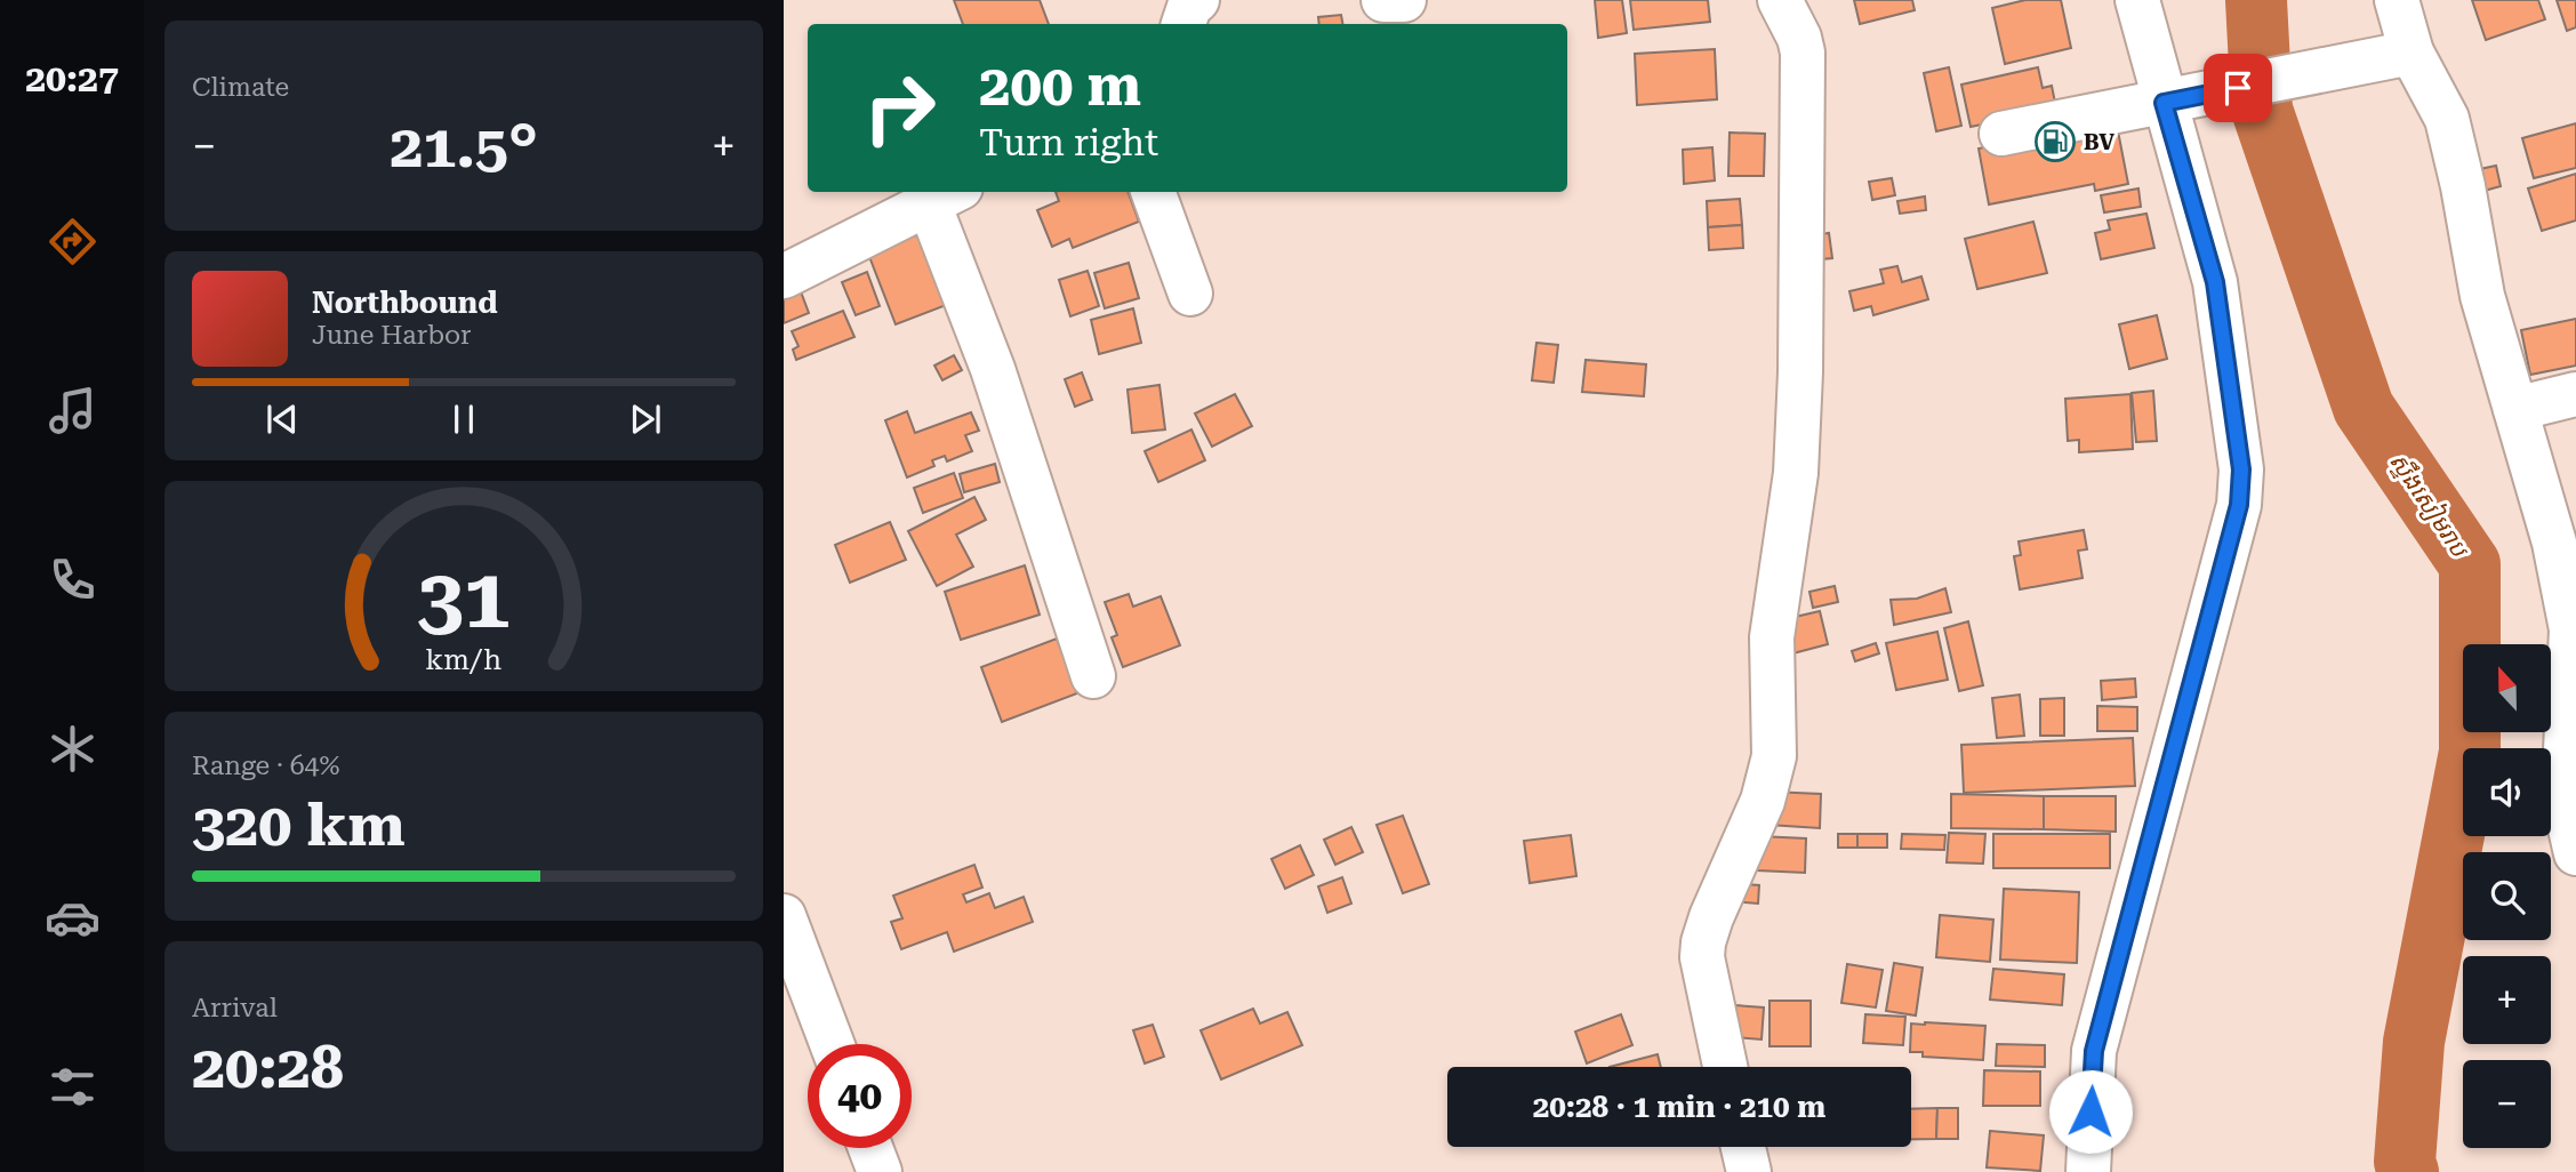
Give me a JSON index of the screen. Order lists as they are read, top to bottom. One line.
{"water":["ស្ទឹងសៀមរាប"],"places":{"fuel station":["BV"]},"north":"top","page":{"tabs":"20:27","tile":["Climate",["Range · 64%","320 km"],["Arrival","20:28"]],"turn":["200 m","Turn right"],"heat":["−","21.5°","+"],"song":["Northbound","June Harbor"],"map_buttons":["+","−"],"limit":"40","trip":"20:28 · 1 min · 210 m","gauge":["31","km/h"]}}
